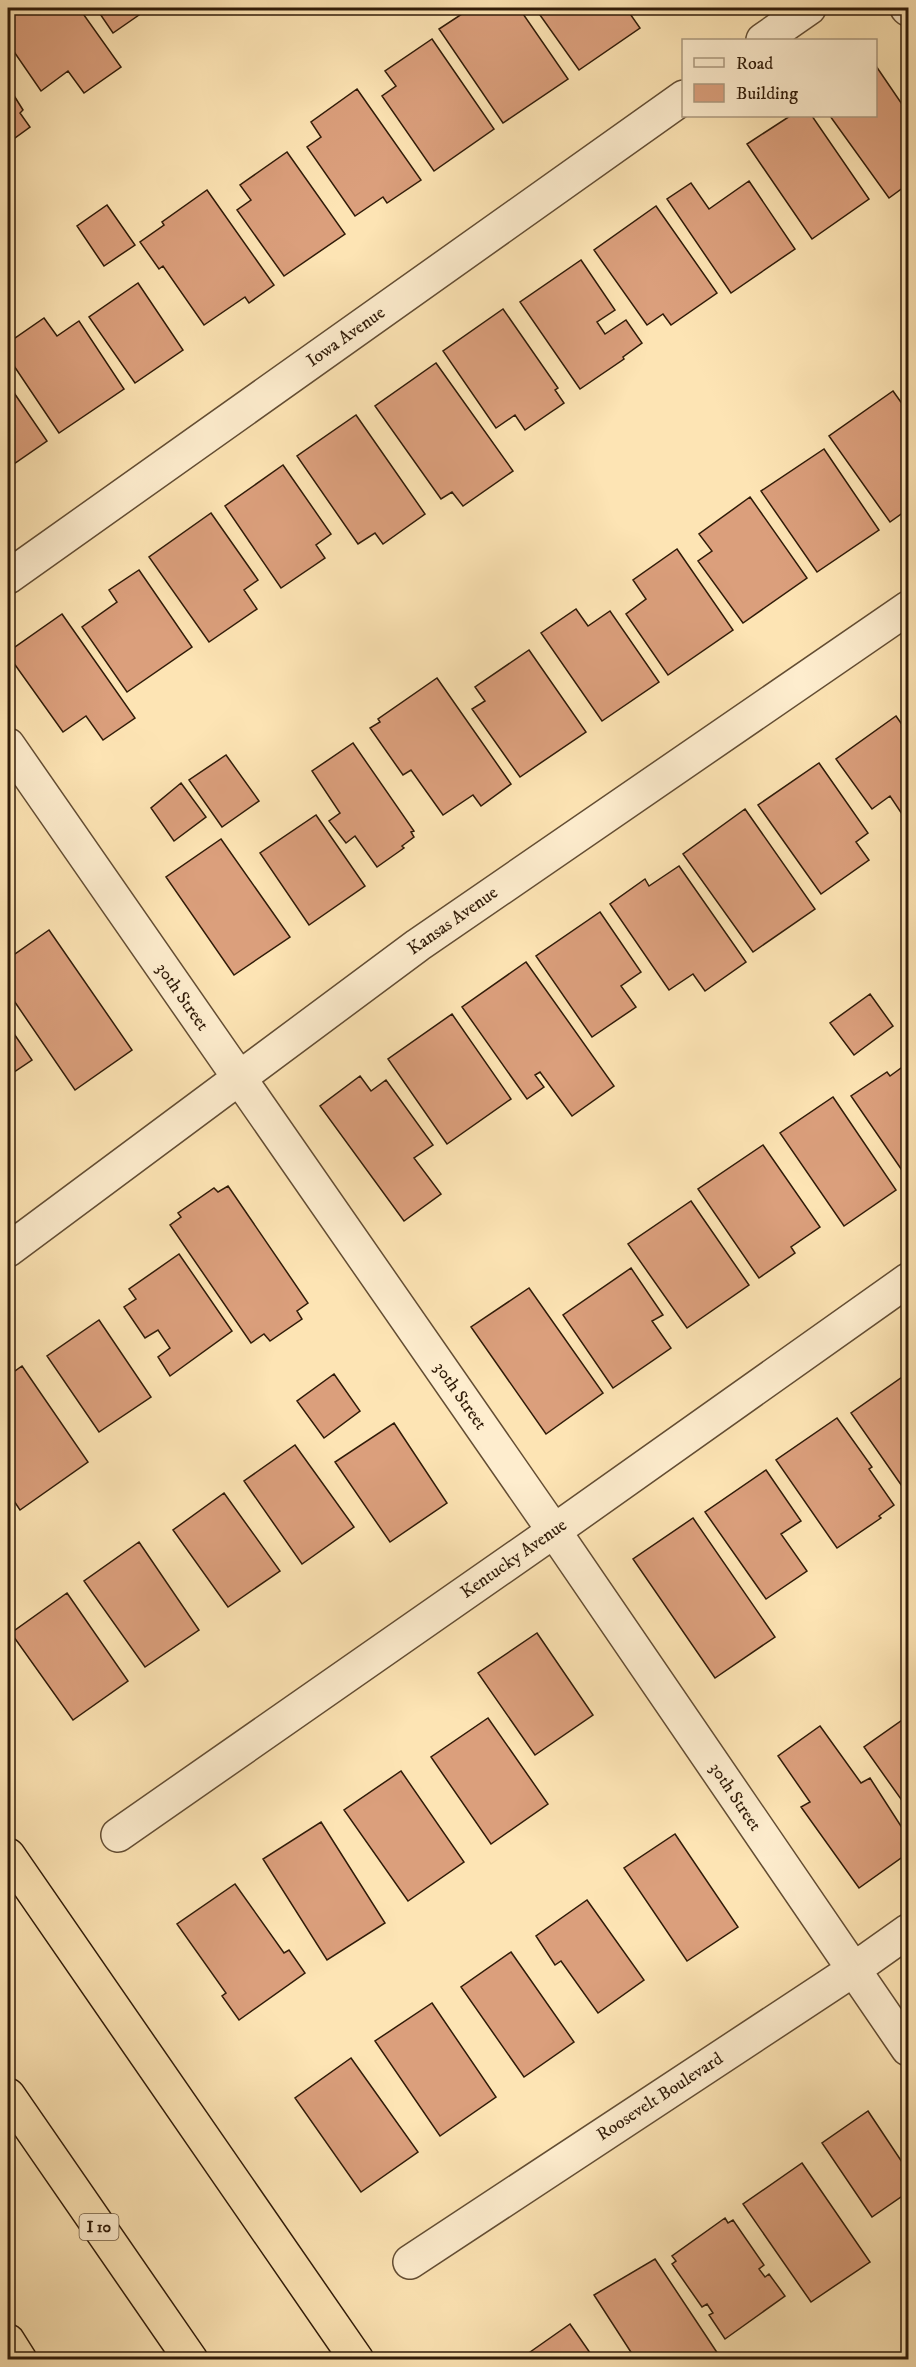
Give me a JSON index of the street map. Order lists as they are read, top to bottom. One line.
{"streets":{"highway":["I 10"],"street":["Iowa Avenue","Kansas Avenue","30th Street","Kentucky Avenue","Roosevelt Boulevard"]},"crossings":[["Kansas Avenue","30th Street"],["30th Street","Kentucky Avenue"],["30th Street","Roosevelt Boulevard"]],"legend":["Road","Building"]}
